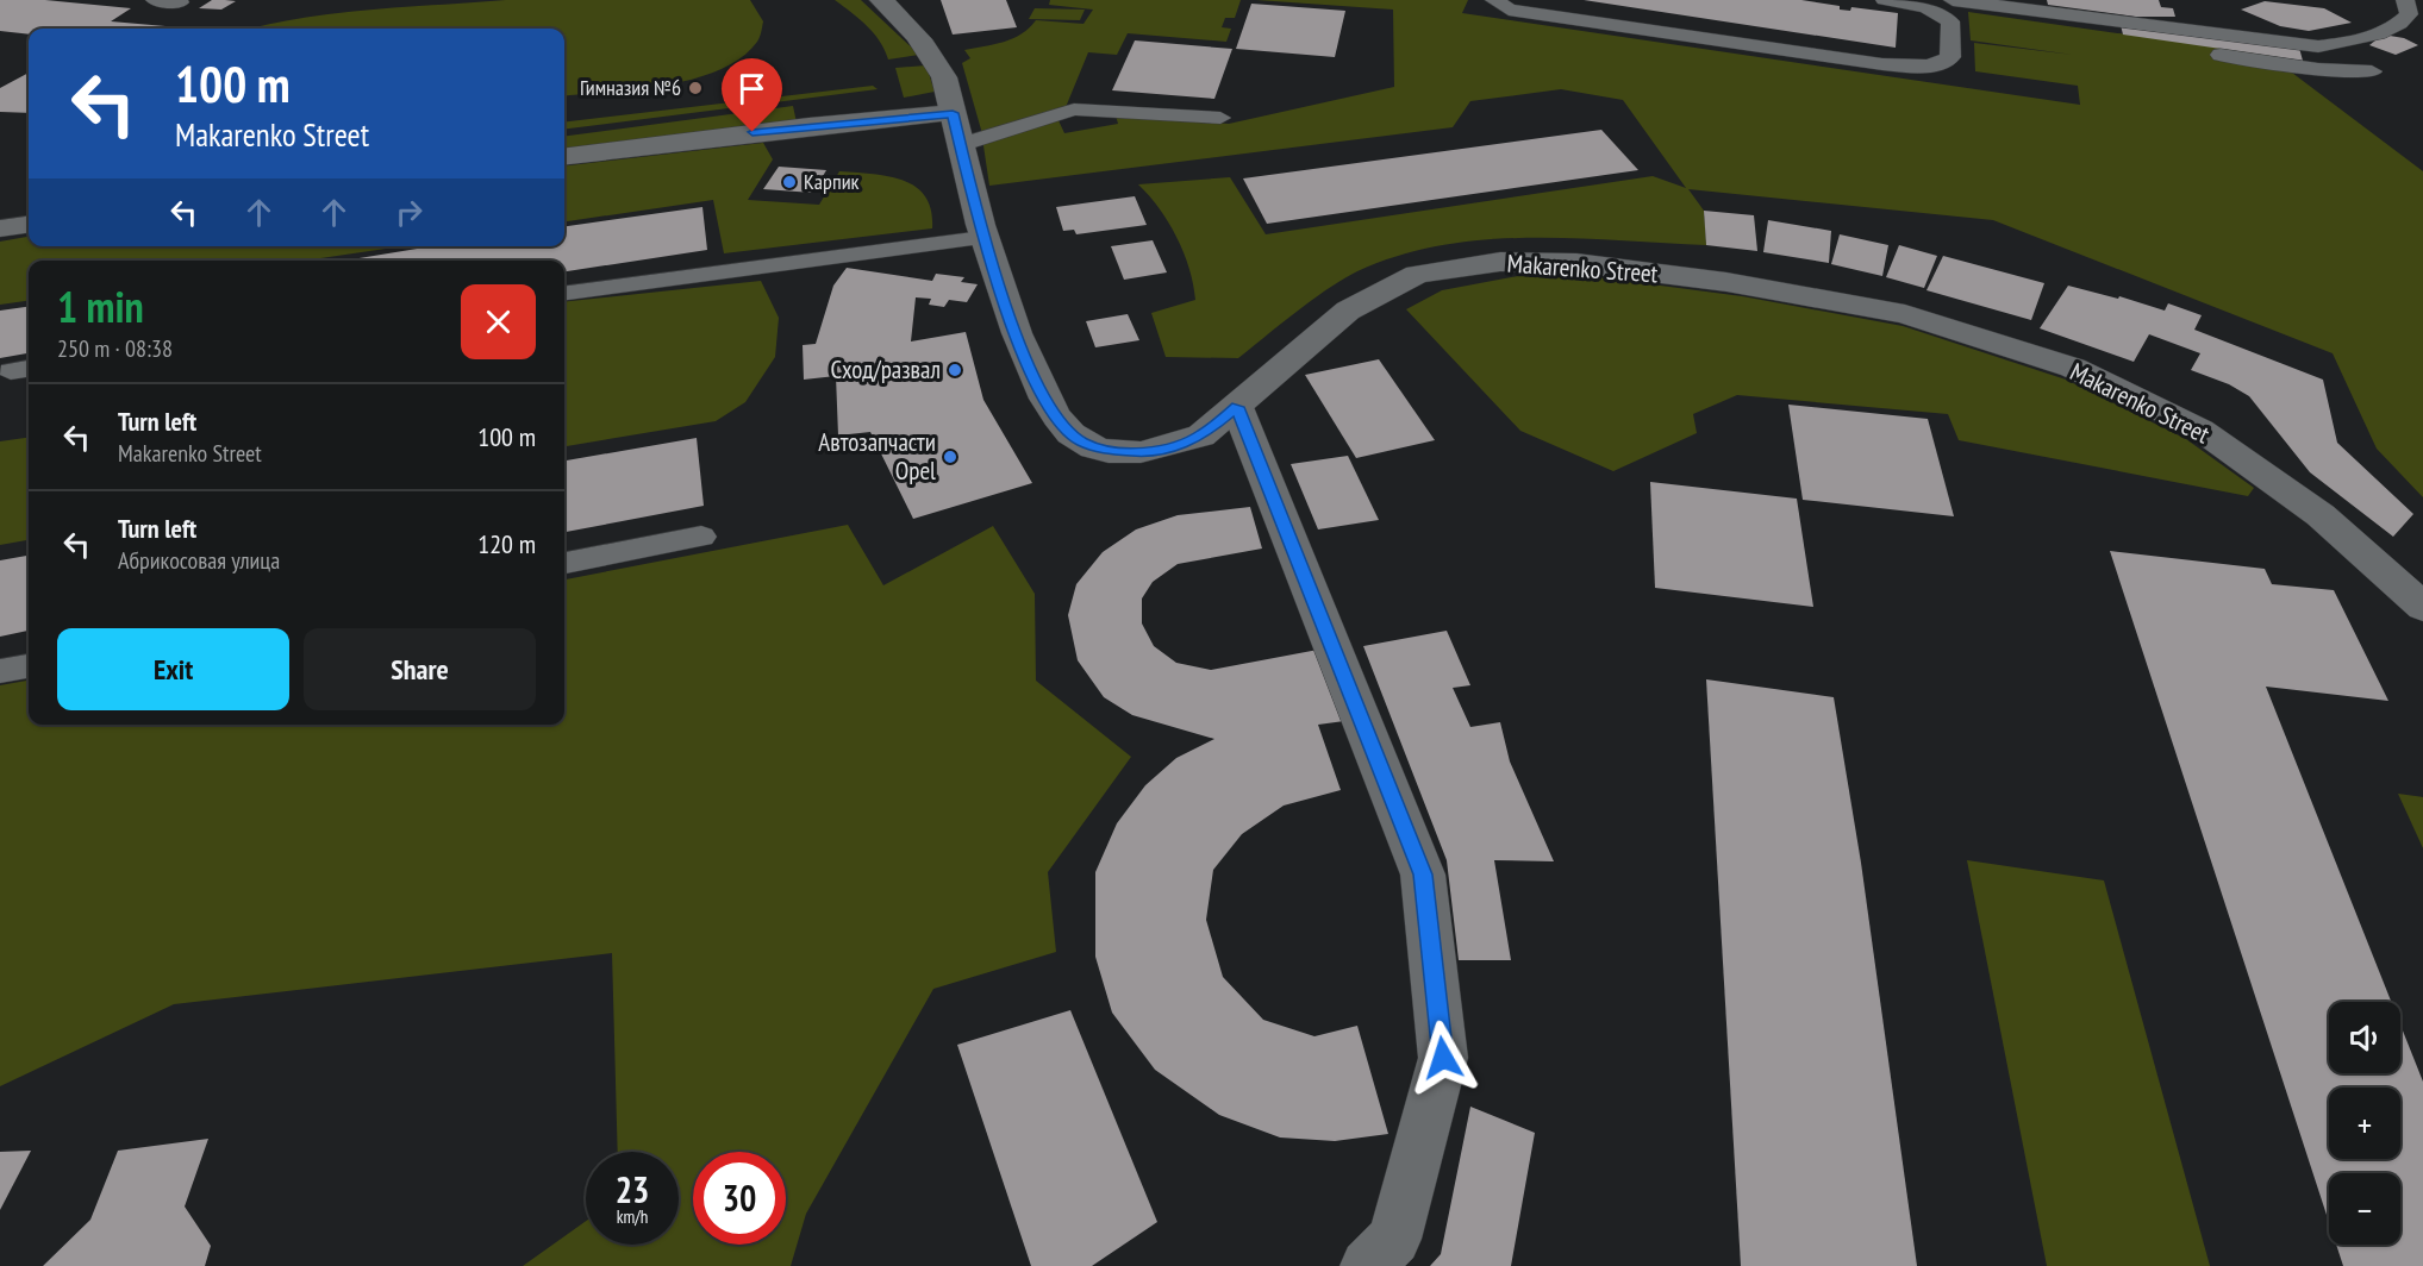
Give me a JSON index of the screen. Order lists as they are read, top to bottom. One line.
{"streets":{"street":["Makarenko Street"]},"places":["Гимназия №6","Карпик","Сход/развал","Автозапчасти Opel"],"page":{"turn":["100 m","Makarenko Street"],"heading":["1 min","250 m · 08:38"],"list":[{"name":"Turn left","note":"Makarenko Street","value":"100 m"},{"name":"Turn left","note":"Абрикосовая улица","value":"120 m"}],"buttons":["Exit","Share"],"map_buttons":["+","−"],"speed":"23 km/h","limit":"30"}}
